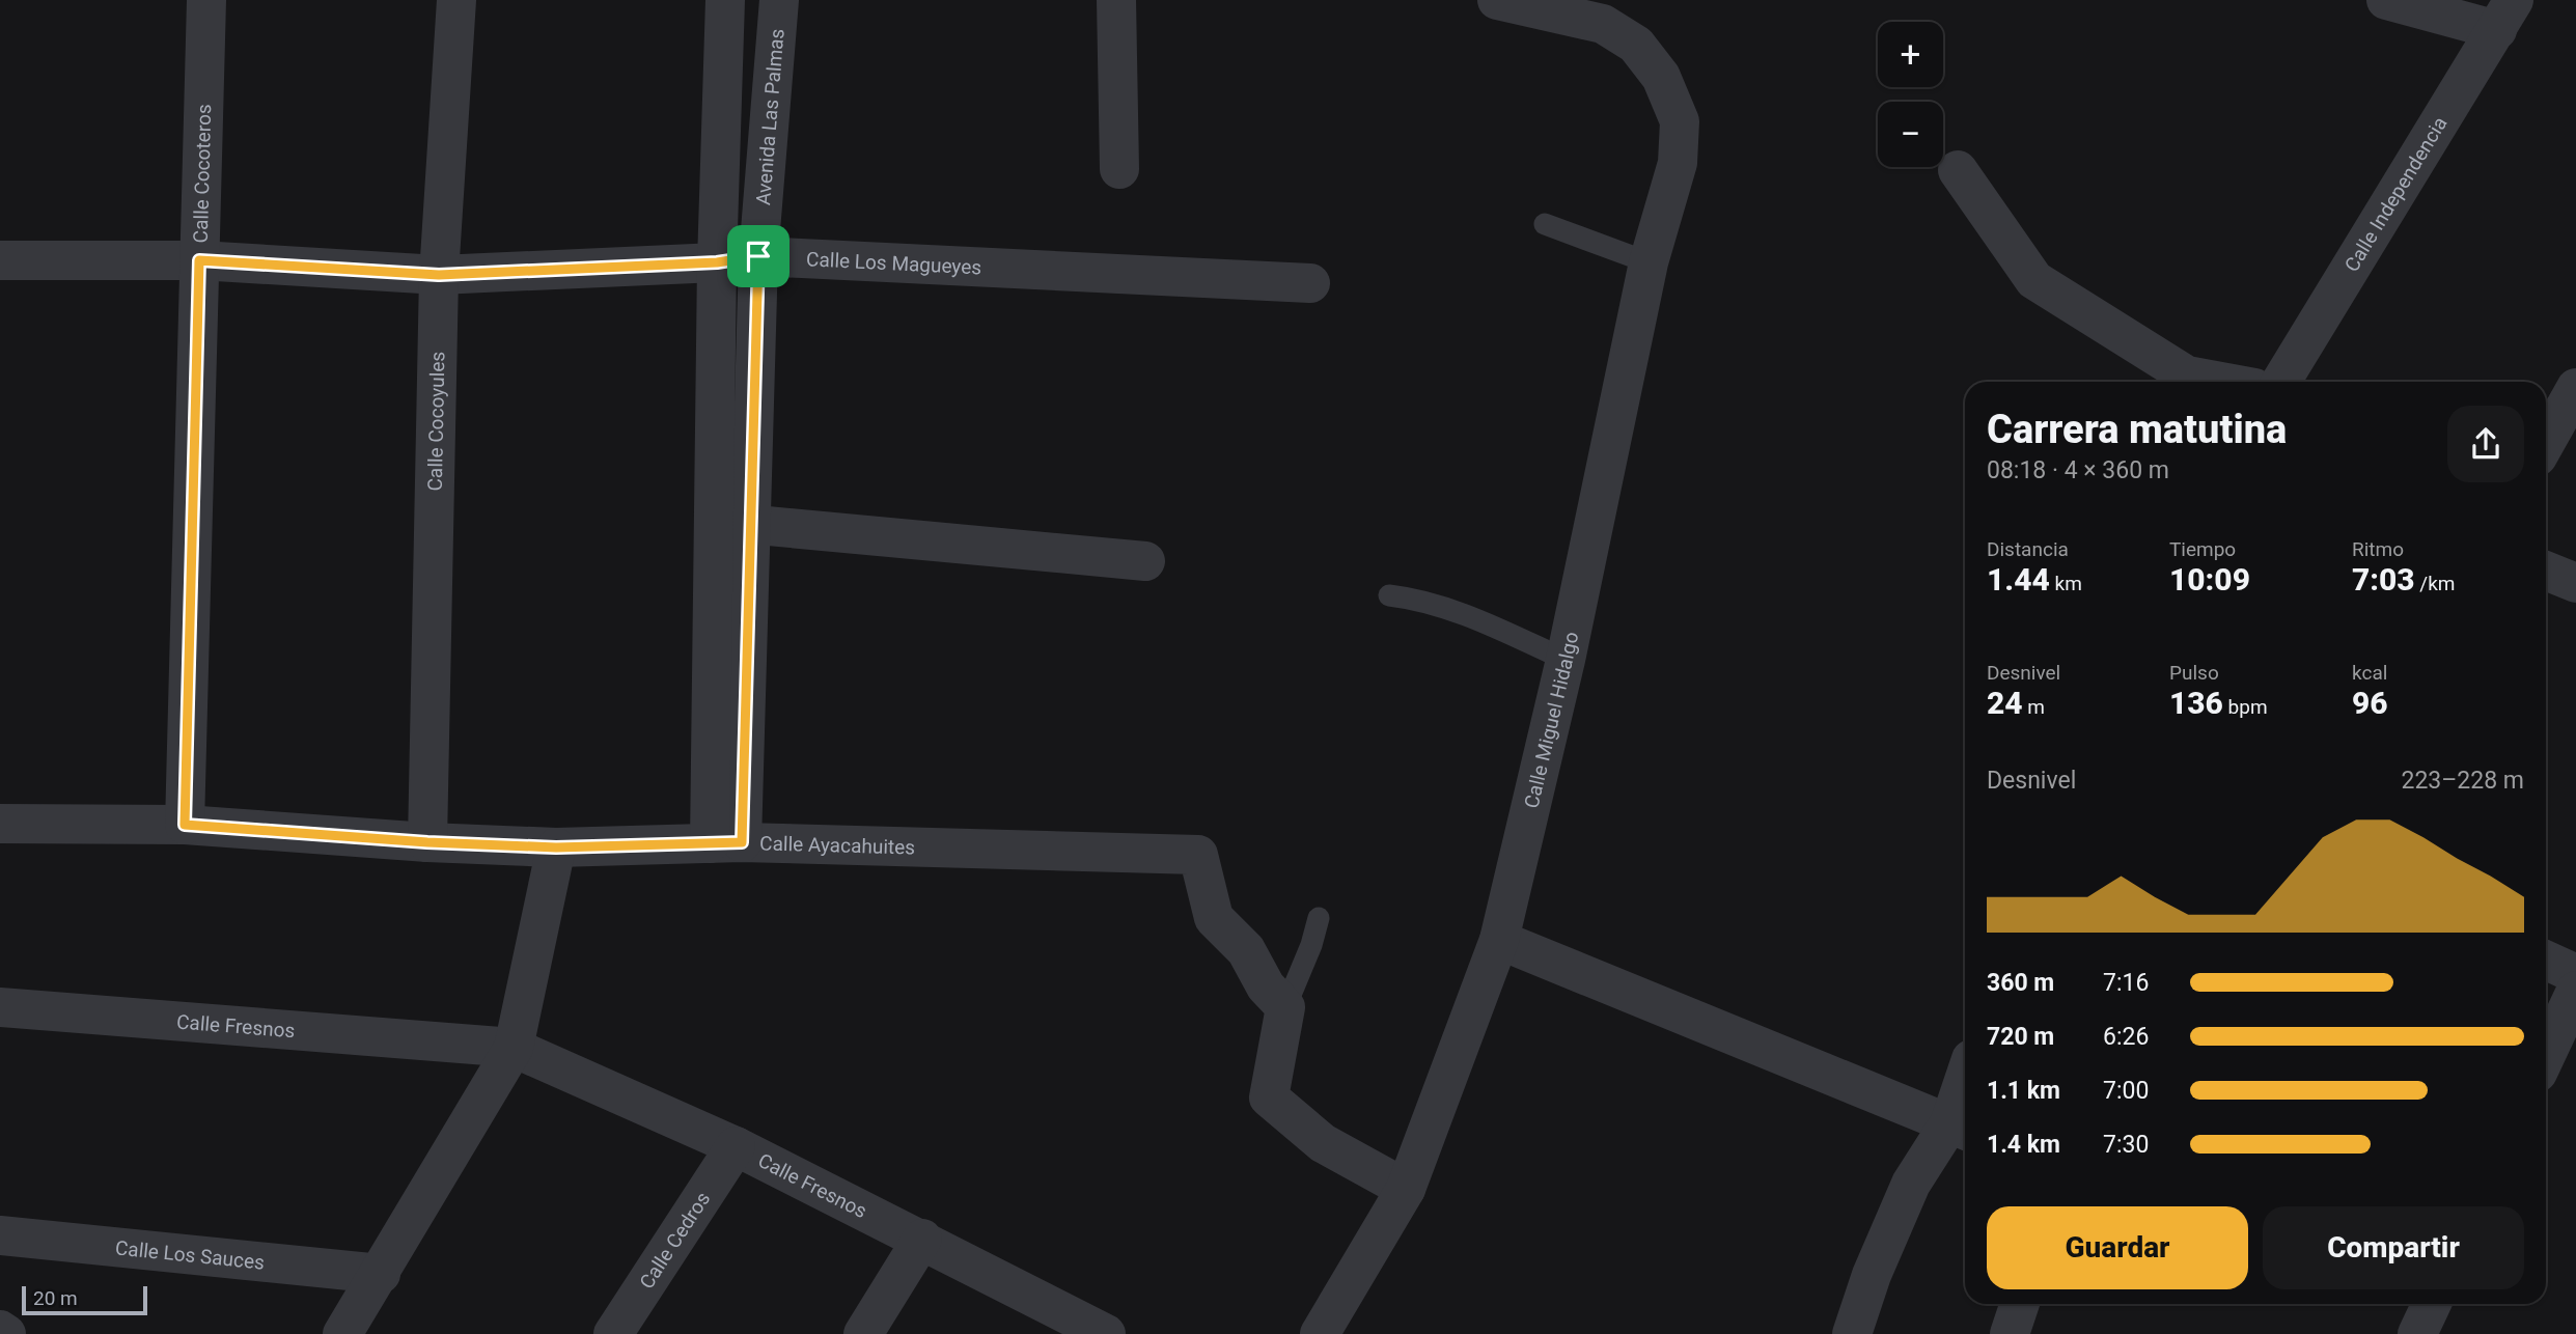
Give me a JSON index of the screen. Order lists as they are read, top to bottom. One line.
{"streets":{"street":["Avenida Las Palmas","Calle Cocoteros","Calle Independencia","Calle Los Magueyes","Calle Cocoyules","Calle Miguel Hidalgo","Calle Ayacahuites","Calle Fresnos","Calle Cedros","Calle Los Sauces"]},"crossings":[["Avenida Las Palmas","Calle Los Magueyes"],["Avenida Las Palmas","Calle Ayacahuites"],["Calle Cocoteros","Calle Los Magueyes"],["Calle Cocoteros","Calle Ayacahuites"],["Calle Los Magueyes","Calle Cocoyules"],["Calle Cocoyules","Calle Ayacahuites"],["Calle Fresnos","Calle Cedros"]],"scale_bar":"20 m","page":{"map_buttons":["+","−"],"heading":["Carrera matutina","08:18 · 4 × 360 m"],"stats":[["Distancia","1.44 km"],["Tiempo","10:09"],["Ritmo","7:03 /km"],["Desnivel","24 m"],["Pulso","136 bpm"],["kcal","96"]],"chart":["Desnivel","223–228 m"],"list":[{"name":"360 m","note":"7:16"},{"name":"720 m","note":"6:26"},{"name":"1.1 km","note":"7:00"},{"name":"1.4 km","note":"7:30"}],"buttons":["Guardar","Compartir"],"scale":"20 m"}}
